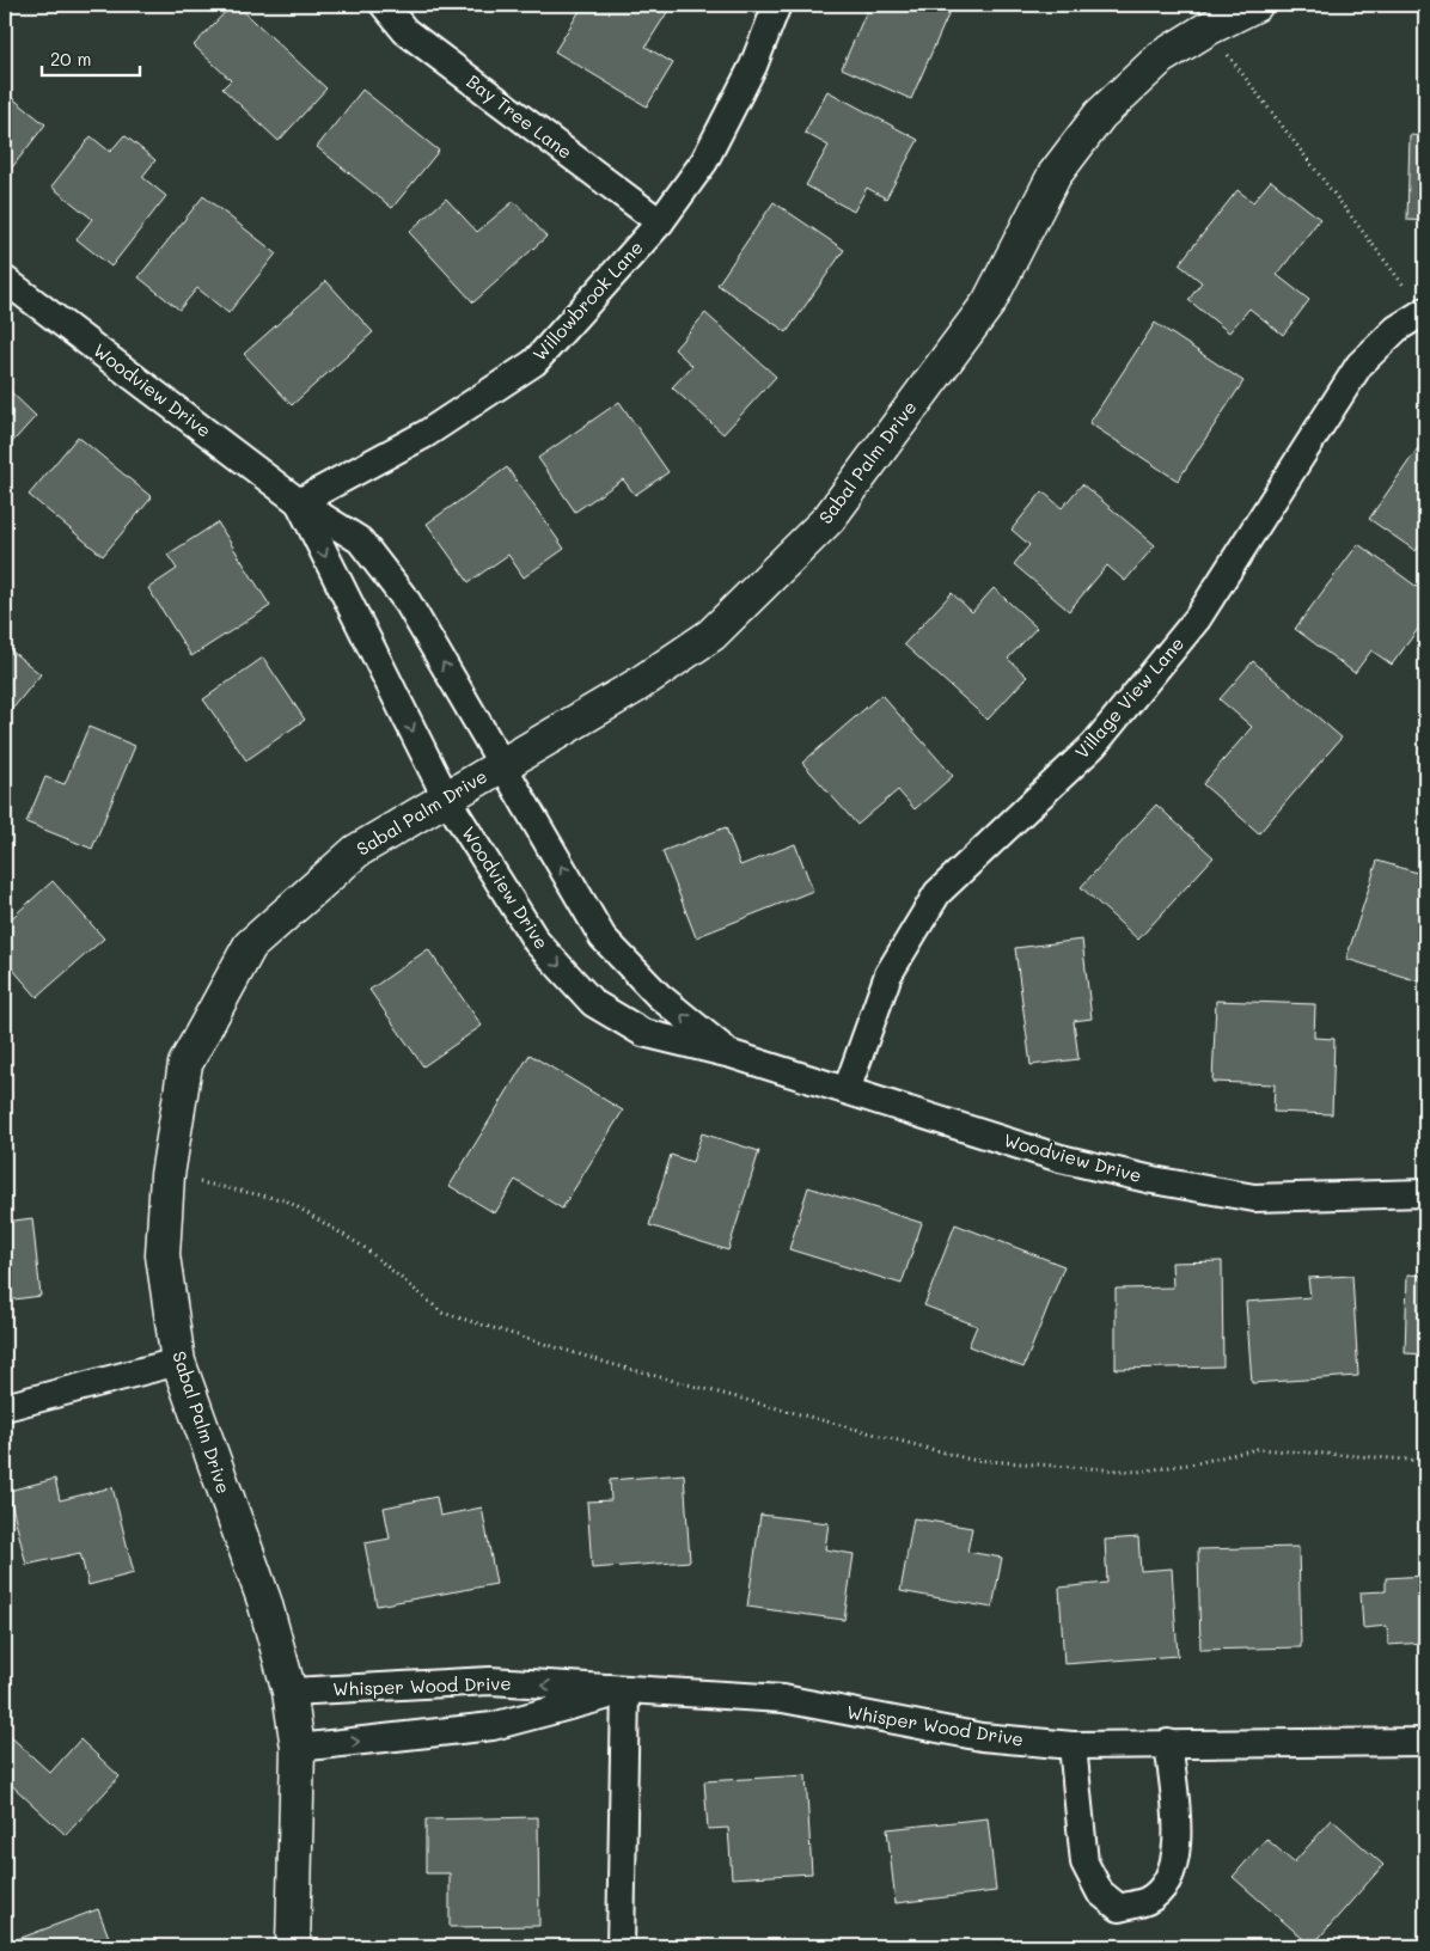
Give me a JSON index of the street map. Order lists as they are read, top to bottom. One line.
{"streets":{"street":["Bay Tree Lane","Willowbrook Lane","Woodview Drive","Sabal Palm Drive","Village View Lane","Whisper Wood Drive"]},"crossings":[["Bay Tree Lane","Willowbrook Lane"],["Willowbrook Lane","Woodview Drive"],["Woodview Drive","Sabal Palm Drive"],["Woodview Drive","Village View Lane"],["Sabal Palm Drive","Whisper Wood Drive"]],"scale_bar":"20 m"}
